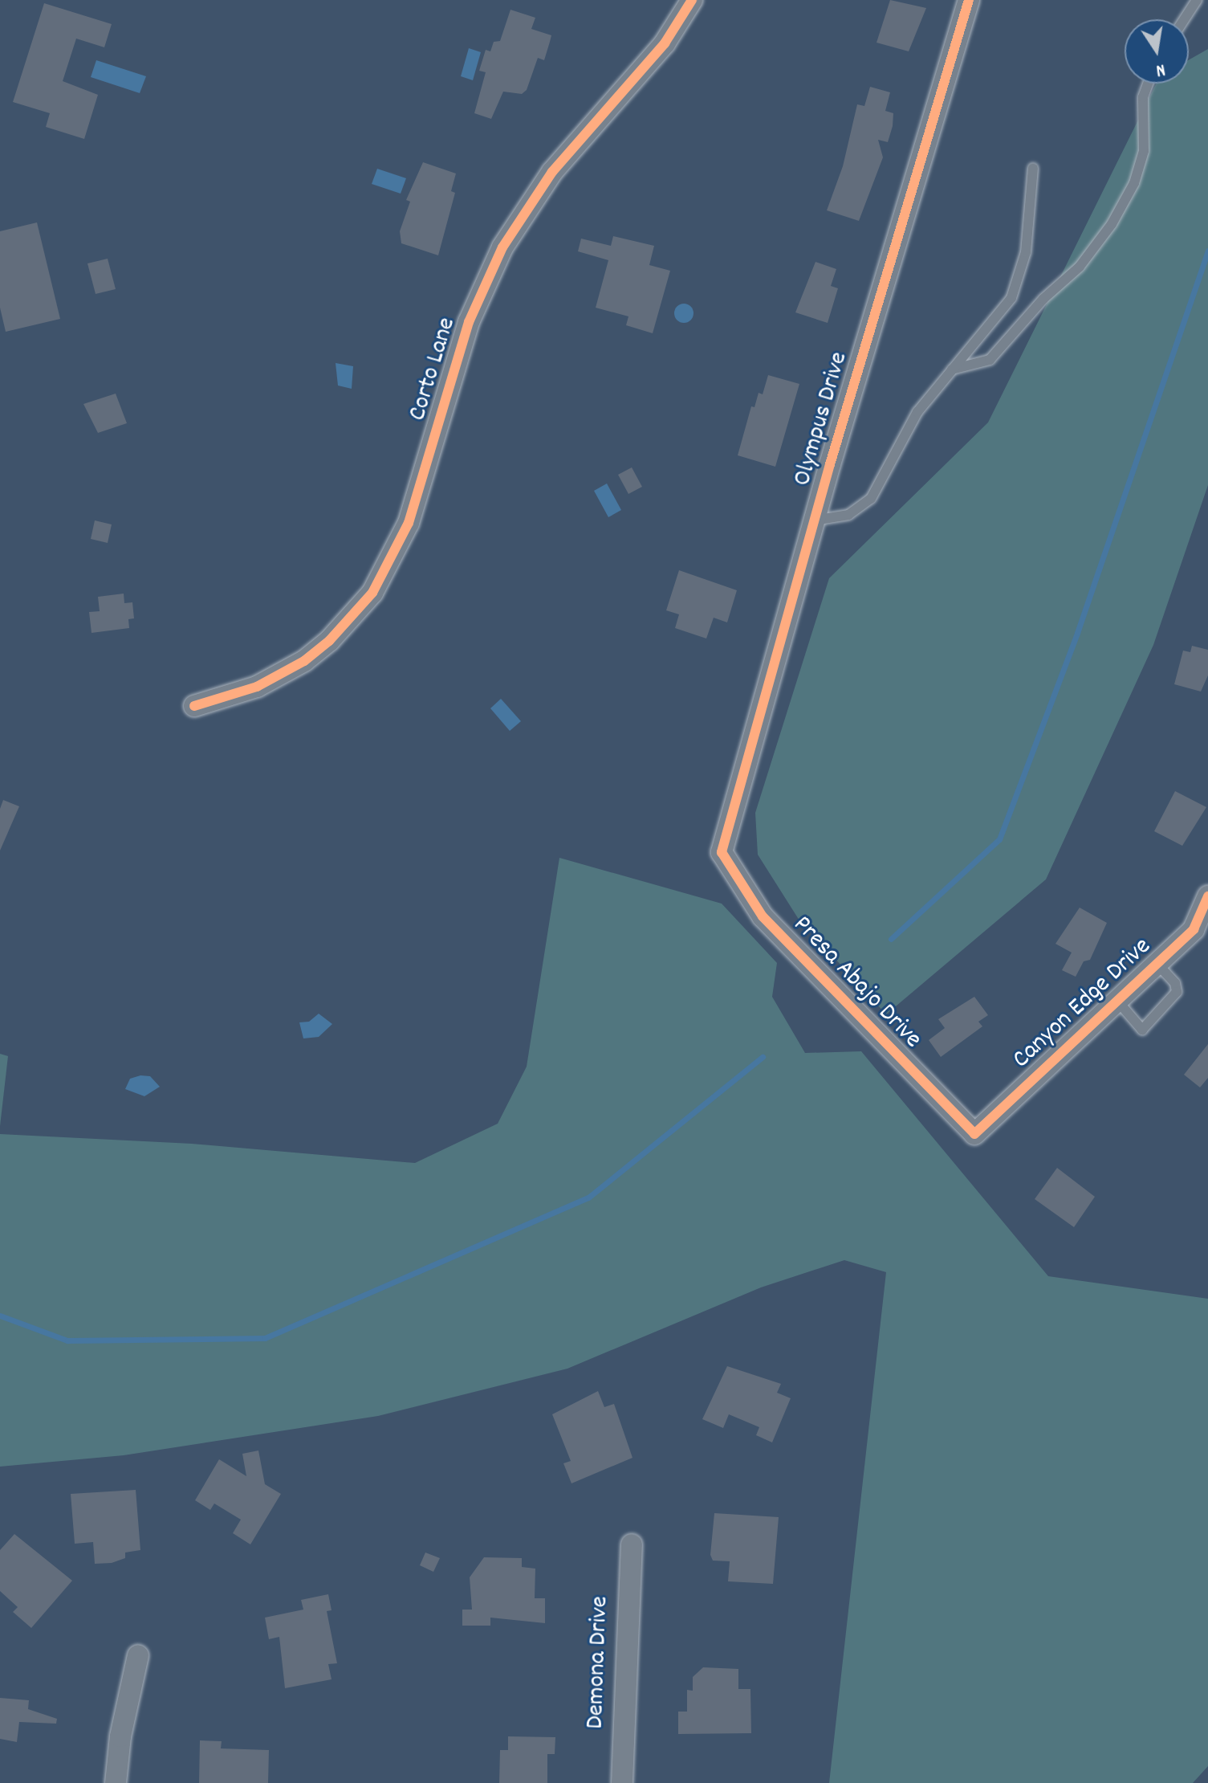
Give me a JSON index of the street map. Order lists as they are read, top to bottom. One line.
{"streets":{"street":["Corto Lane","Olympus Drive","Presa Abajo Drive","Canyon Edge Drive","Demona Drive"]},"crossings":[["Olympus Drive","Presa Abajo Drive"],["Presa Abajo Drive","Canyon Edge Drive"]],"north":"bottom"}
